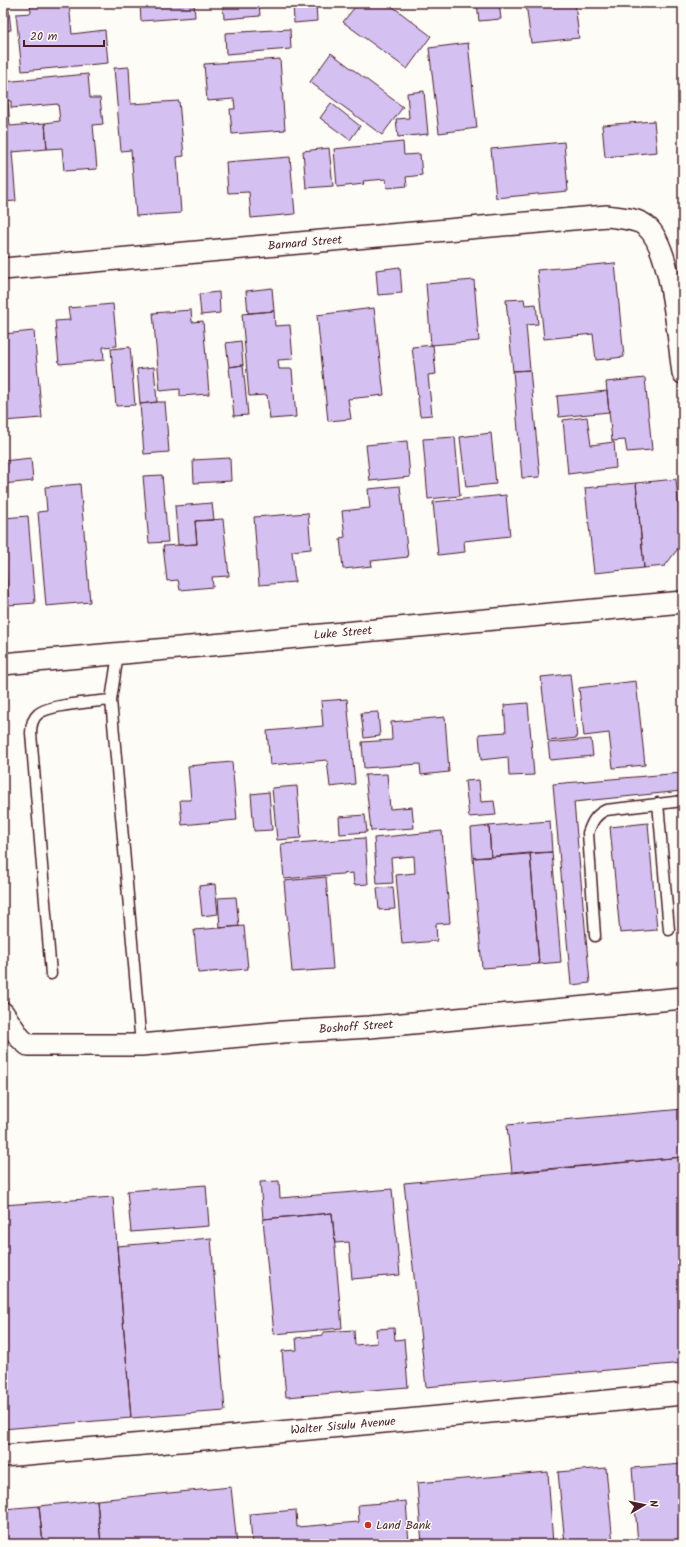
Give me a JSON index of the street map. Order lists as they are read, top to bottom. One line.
{"streets":{"street":["Barnard Street","Luke Street","Boshoff Street","Walter Sisulu Avenue"]},"places":["Land Bank"],"scale_bar":"20 m","north":"right"}
